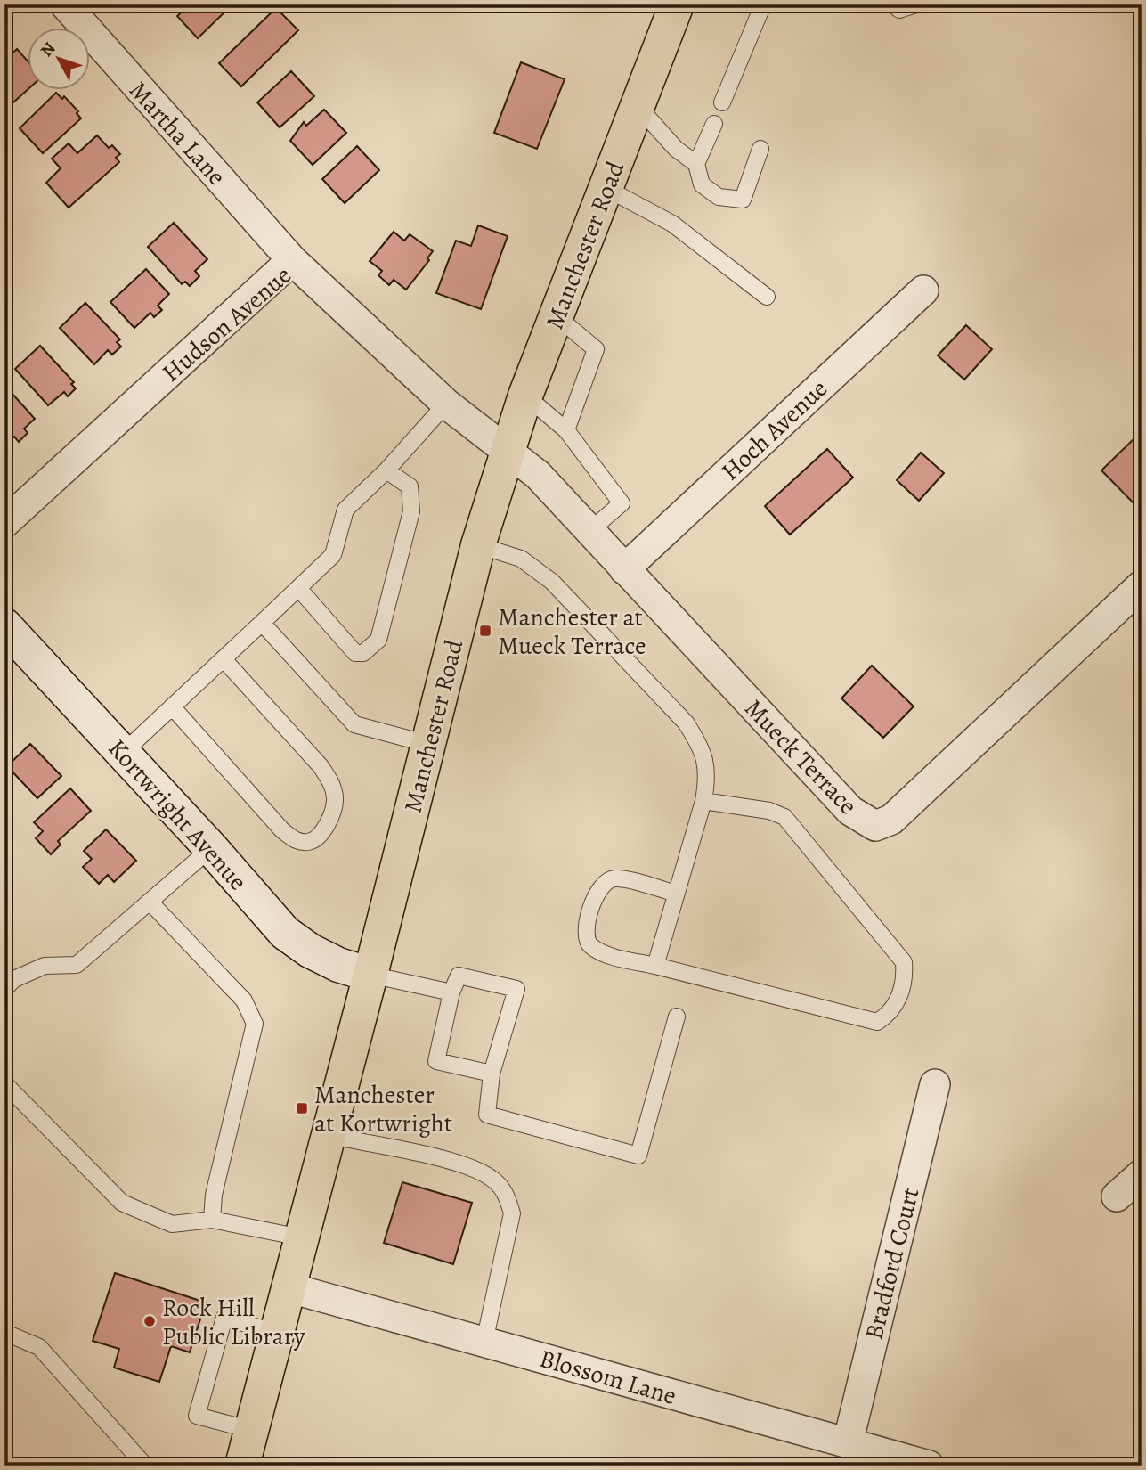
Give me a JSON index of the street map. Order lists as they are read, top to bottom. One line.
{"streets":{"main road":["Manchester Road"],"street":["Martha Lane","Hudson Avenue","Hoch Avenue","Mueck Terrace","Kortwright Avenue","Bradford Court","Blossom Lane"]},"crossings":[["Martha Lane","Hudson Avenue"],["Manchester Road","Hudson Avenue"],["Manchester Road","Mueck Terrace"],["Manchester Road","Kortwright Avenue"],["Manchester Road","Blossom Lane"],["Hudson Avenue","Mueck Terrace"],["Hoch Avenue","Mueck Terrace"],["Bradford Court","Blossom Lane"]],"places":{"transit":["Manchester at Mueck Terrace","Manchester at Kortwright"],"other":["Rock Hill Public Library"]},"north":"top left"}
